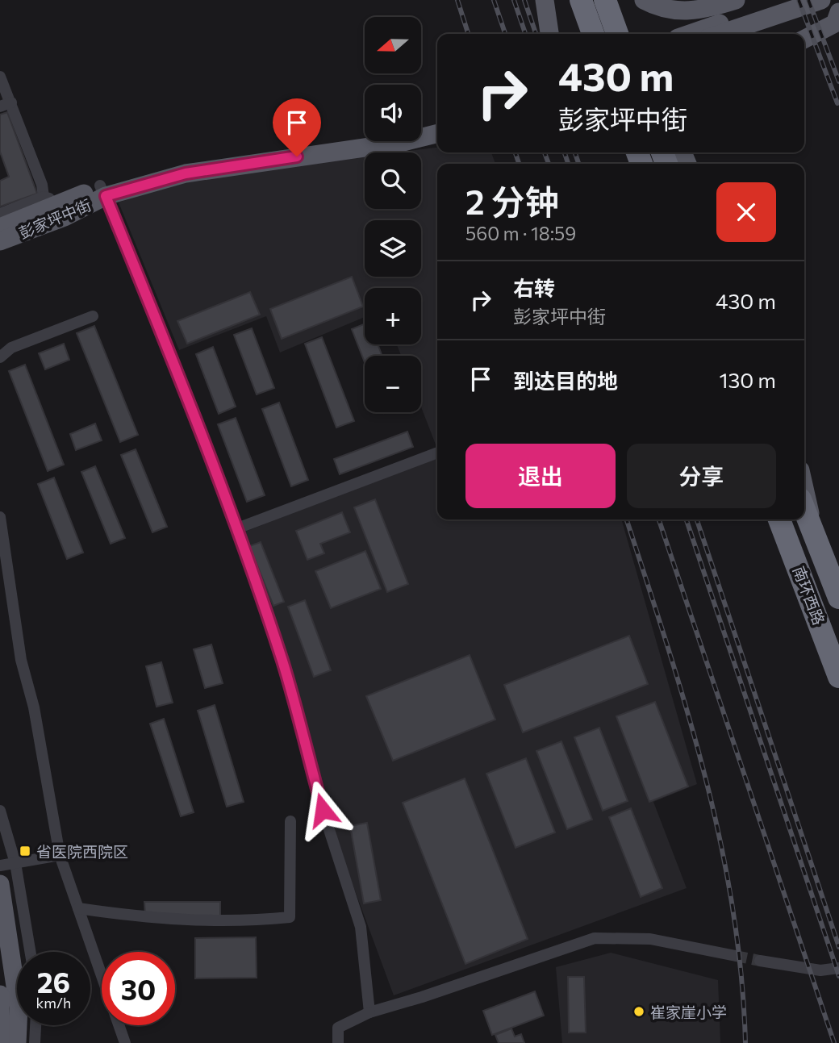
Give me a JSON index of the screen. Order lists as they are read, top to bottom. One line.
{"streets":{"highway":["南环西路"],"main road":["彭家坪中街"]},"places":{"transit":["省医院西院区"],"other":["崔家崖小学"]},"north":"left","page":{"map_buttons":["+","−"],"turn":["430 m","彭家坪中街"],"heading":["2 分钟","560 m · 18:59"],"list":[{"name":"右转","note":"彭家坪中街","value":"430 m"},{"name":"到达目的地","value":"130 m"}],"buttons":["退出","分享"],"speed":"26 km/h","limit":"30"}}
